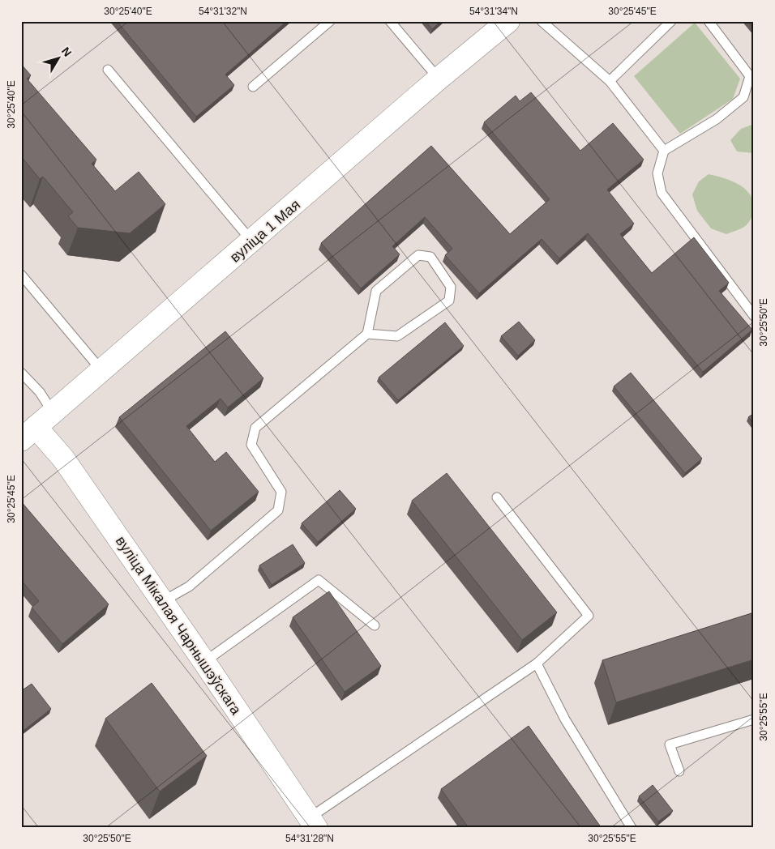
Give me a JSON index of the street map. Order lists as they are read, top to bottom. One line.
{"streets":{"street":["вуліца 1 Мая","вуліца Мікалая Чарнышэўскага"]},"crossings":[["вуліца 1 Мая","вуліца Мікалая Чарнышэўскага"]],"north":"top right","coordinates":["30°25'40\"E","54°31'32\"N","54°31'34\"N","30°25'45\"E","30°25'50\"E","30°25'55\"E","54°31'28\"N"]}
